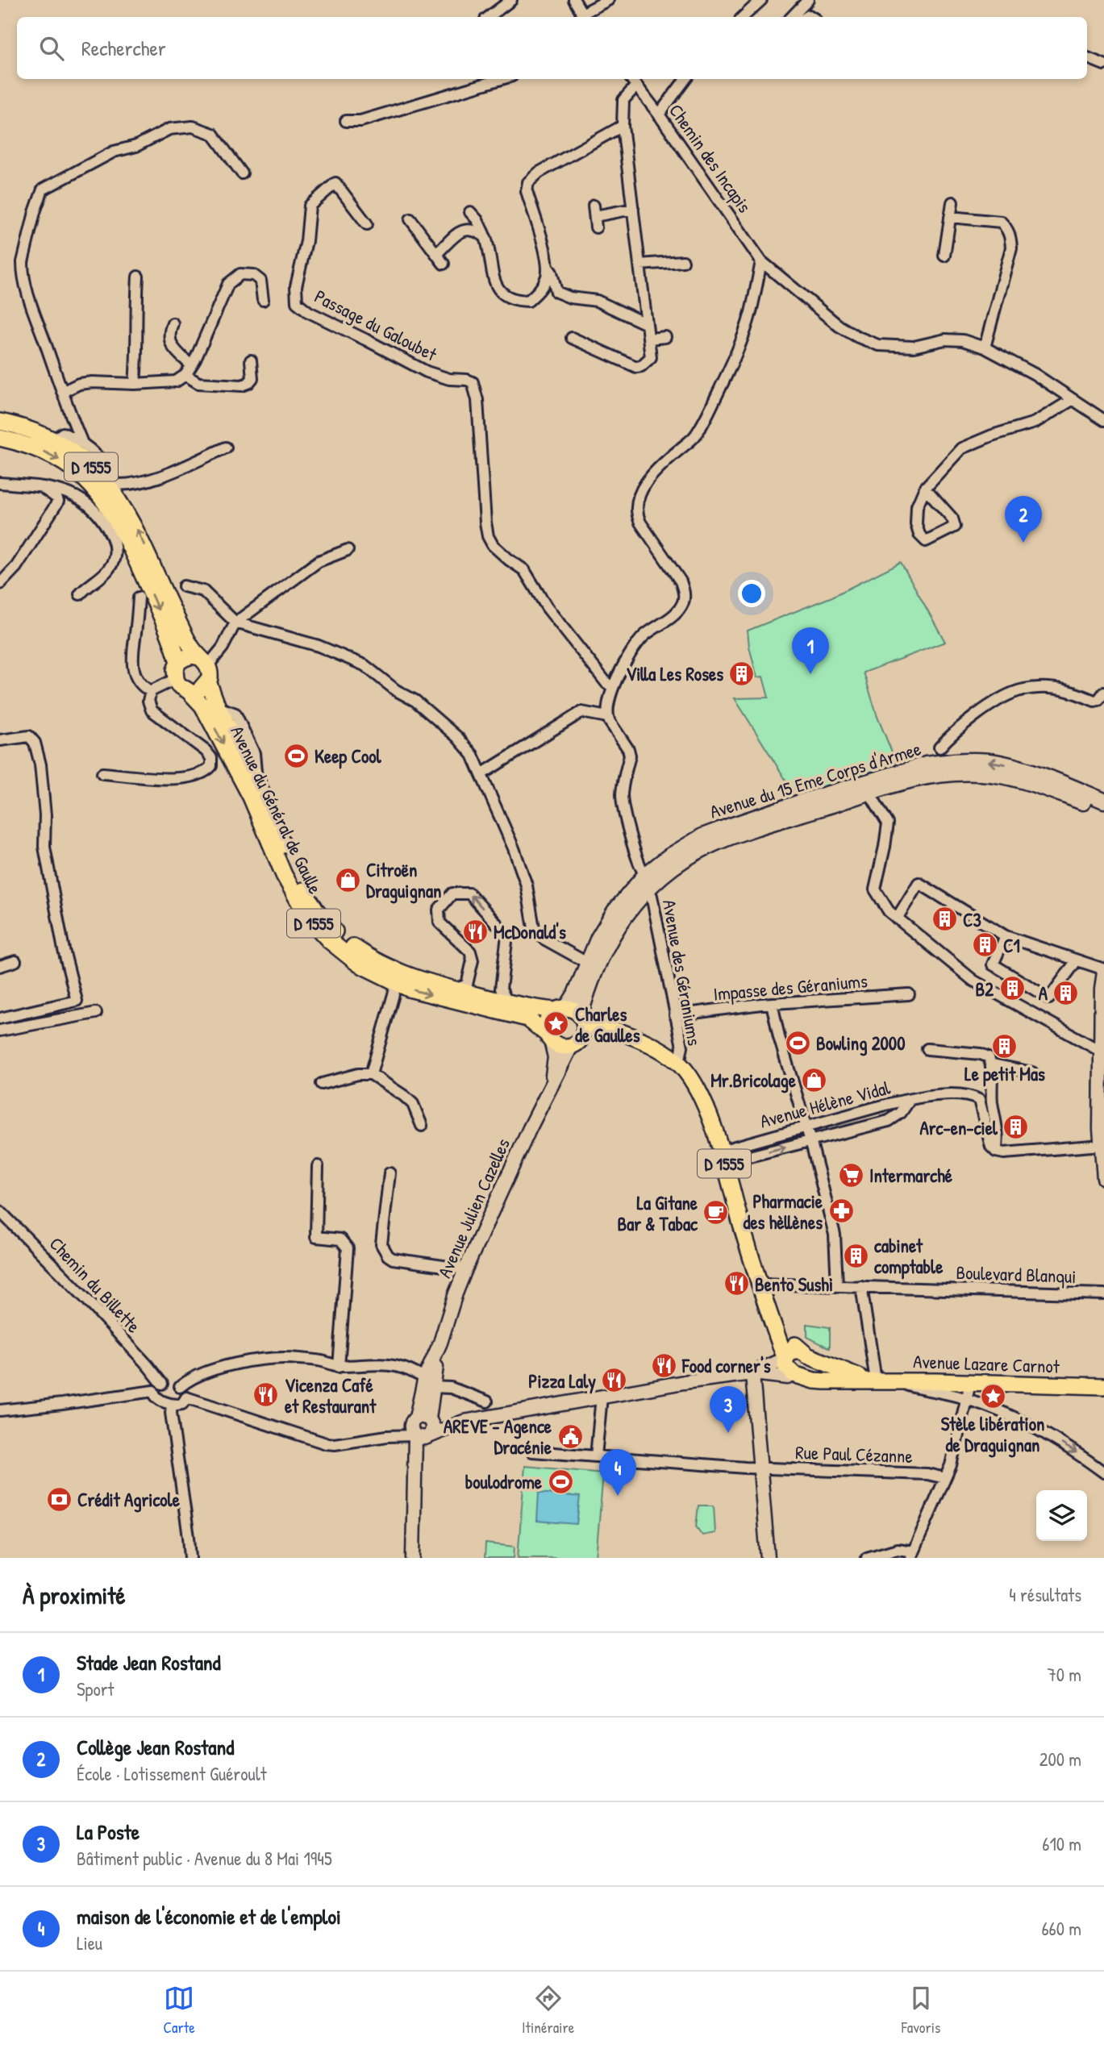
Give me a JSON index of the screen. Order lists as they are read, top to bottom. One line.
{"streets":{"main road":["D 1555","Avenue du 15 Eme Corps d'Armee","Avenue du Général de Gaulle","Avenue Lazare Carnot"],"street":["Chemin des Incapis","Passage du Galoubet","Avenue des Géraniums","Impasse des Géraniums","Avenue Hélène Vidal","Avenue Julien Cazelles","Boulevard Blanqui","Chemin du Billette","Rue Paul Cézanne"]},"crossings":[["D 1555","Avenue du Général de Gaulle"],["D 1555","Avenue des Géraniums"],["D 1555","Avenue Hélène Vidal"],["D 1555","Avenue Julien Cazelles"],["D 1555","Boulevard Blanqui"],["D 1555","Avenue Lazare Carnot"],["Avenue du 15 Eme Corps d'Armee","Avenue des Géraniums"],["Avenue du Général de Gaulle","Avenue Julien Cazelles"],["Avenue des Géraniums","Impasse des Géraniums"]],"places":{"building":["Villa Les Roses","C3","C1","B2","A","Le petit Mas","Arc-en-ciel","cabinet comptable"],"sports":["Keep Cool","Bowling 2000","boulodrome"],"shop":["Citroën Draguignan","Mr.Bricolage"],"restaurant":["McDonald's","Bento Sushi","Food corner's","Pizza Laly","Vicenza Café et Restaurant"],"place":["Charles de Gaulles","Stèle libération de Draguignan"],"supermarket":["Intermarché"],"pharmacy":["Pharmacie des hèllènes"],"cafe":["La Gitane Bar & Tabac"],"public building":["AREVE - Agence Dracénie"],"bank":["Crédit Agricole"]},"page":{"search":"Rechercher","pins":["2","1","3","4"],"heading":["À proximité","4 résultats"],"list":[{"mark":"1","name":"Stade Jean Rostand","note":"Sport","value":"70 m"},{"mark":"2","name":"Collège Jean Rostand","note":"École · Lotissement Guéroult","value":"200 m"},{"mark":"3","name":"La Poste","note":"Bâtiment public · Avenue du 8 Mai 1945","value":"610 m"},{"mark":"4","name":"maison de l'économie et de l'emploi","note":"Lieu","value":"660 m"}],"nav":["Carte","Itinéraire","Favoris"]}}
